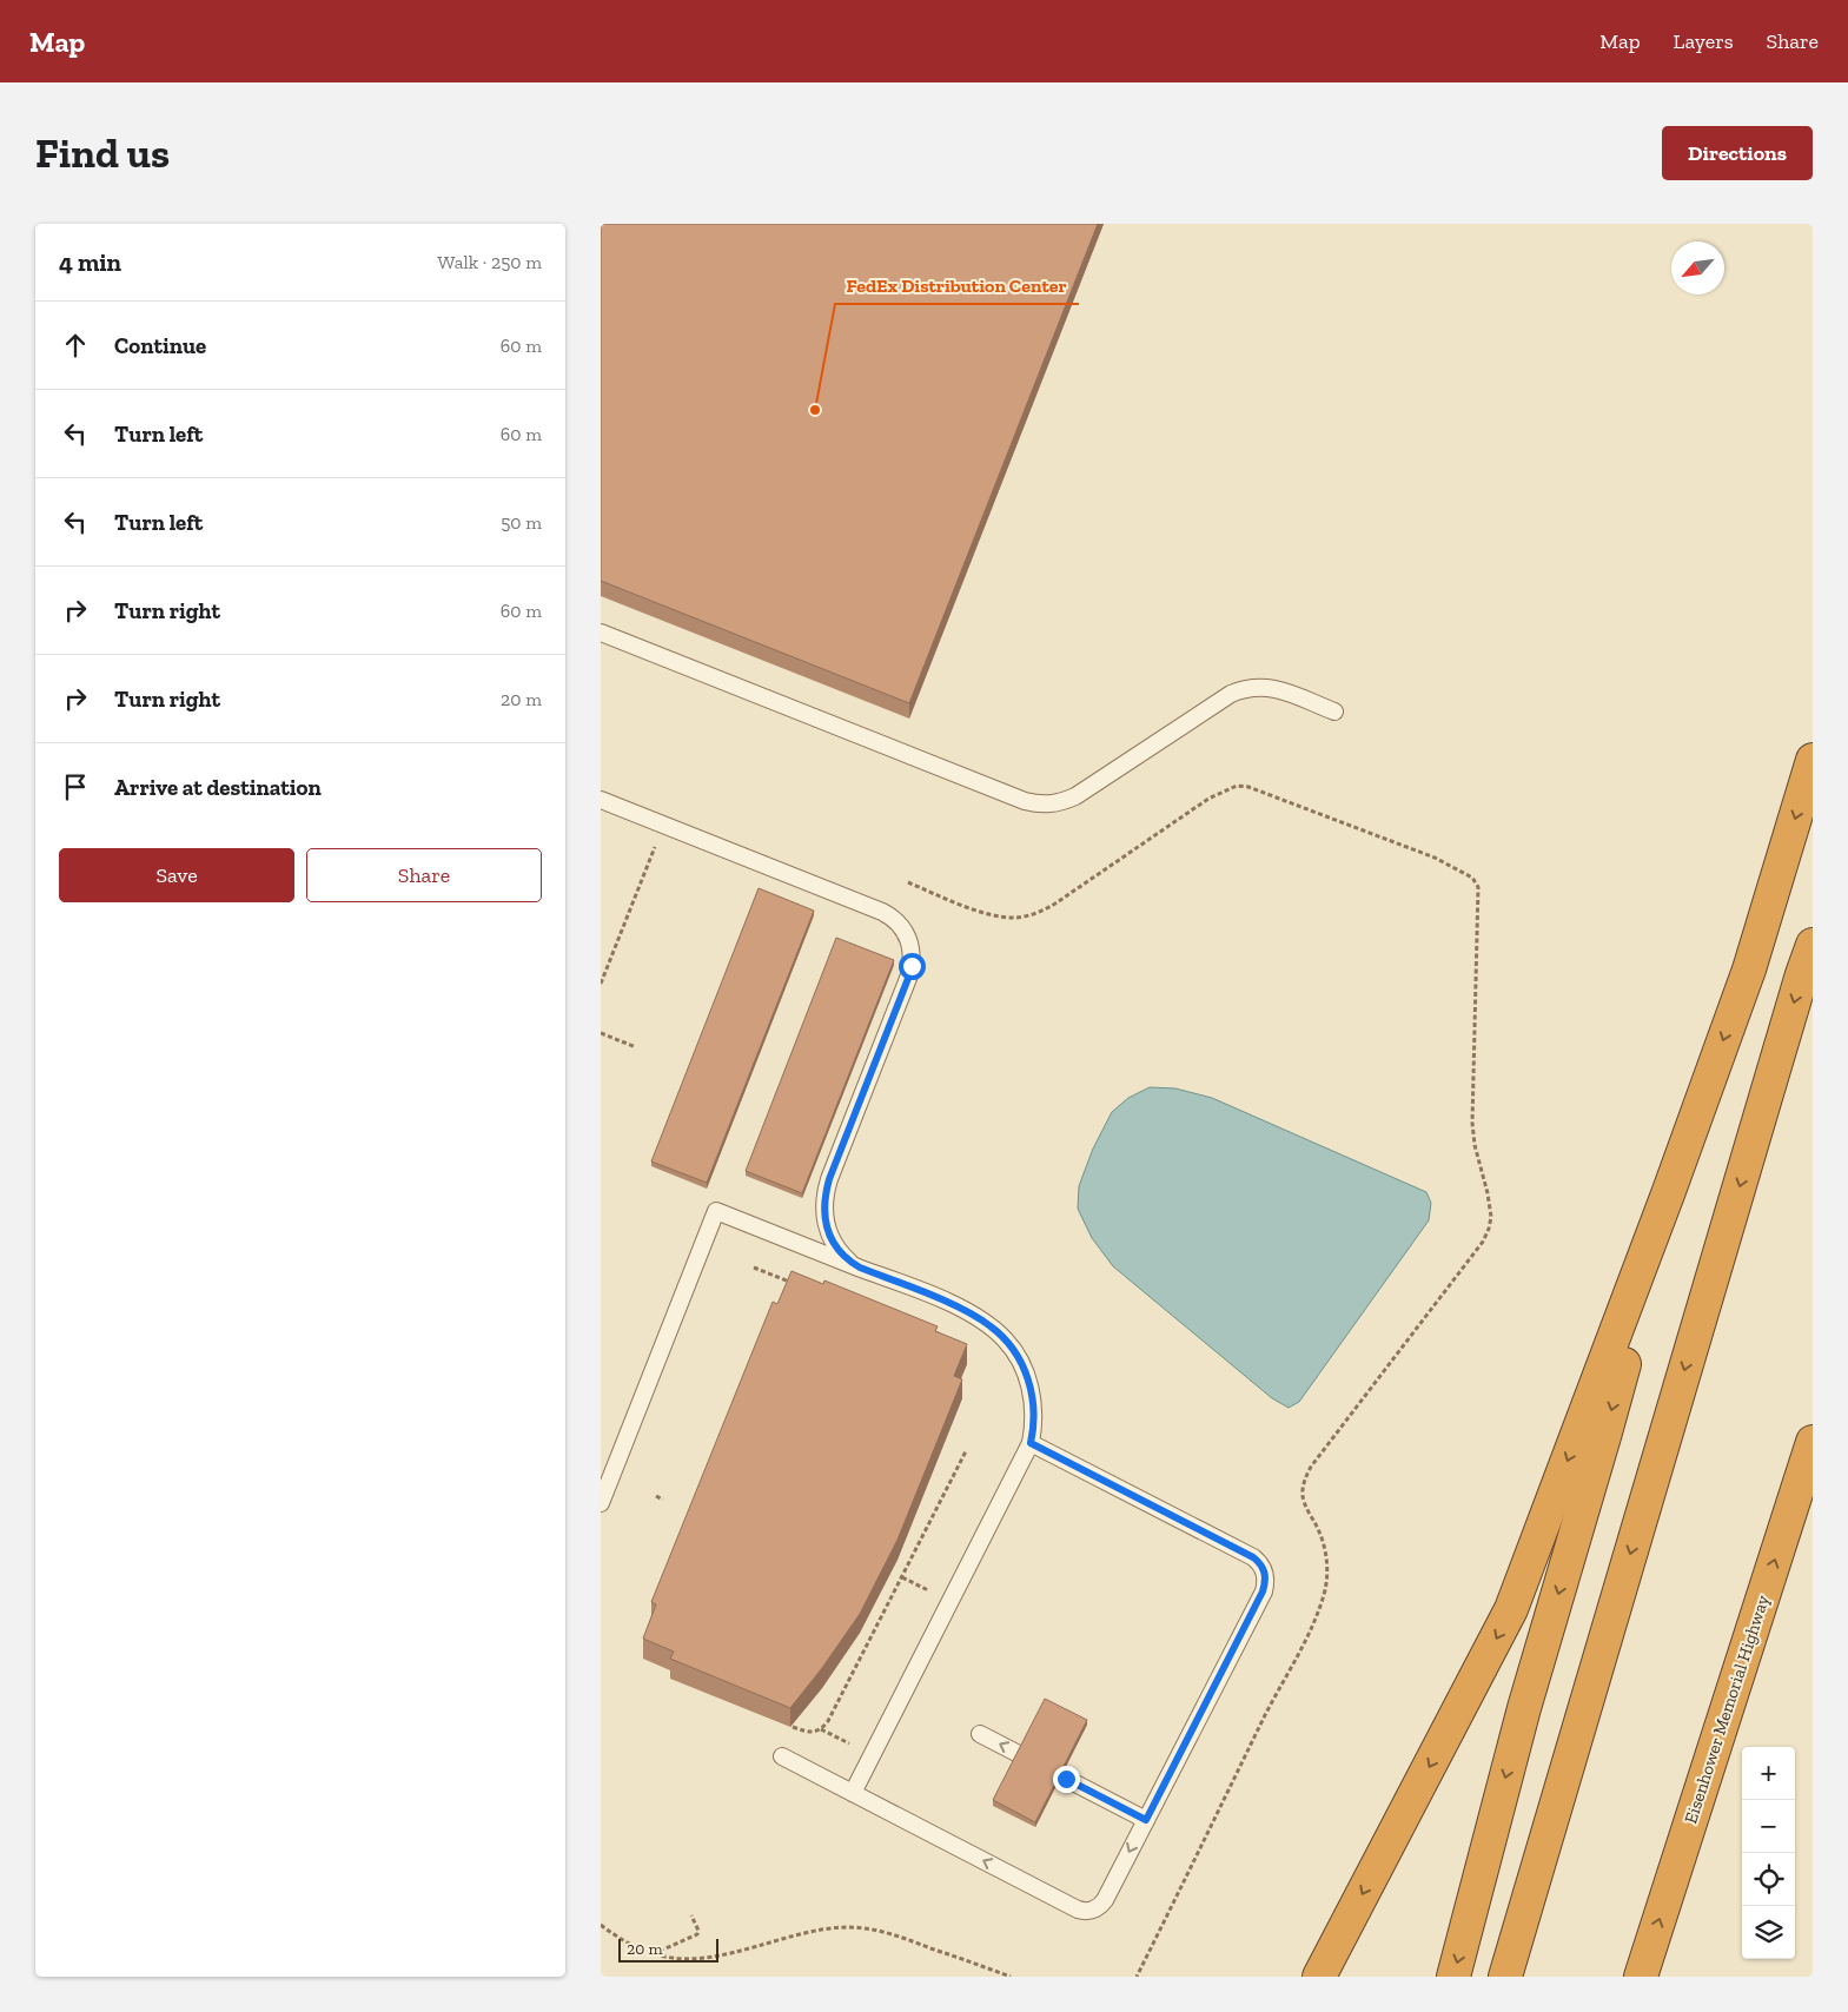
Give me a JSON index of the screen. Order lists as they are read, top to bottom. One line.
{"streets":{"highway":["Eisenhower Memorial Highway"]},"places":["FedEx Distribution Center"],"scale_bar":"20 m","north":"bottom left","page":{"header":"Map","nav":["Map","Layers","Share"],"buttons":["Directions",["Save","Share"]],"title":"Find us","heading":["4 min","Walk · 250 m"],"list":[["Continue","60 m"],["Turn left","60 m"],["Turn left","50 m"],["Turn right","60 m"],["Turn right","20 m"],"Arrive at destination"],"map_buttons":["+","−"],"scale":"20 m"}}
